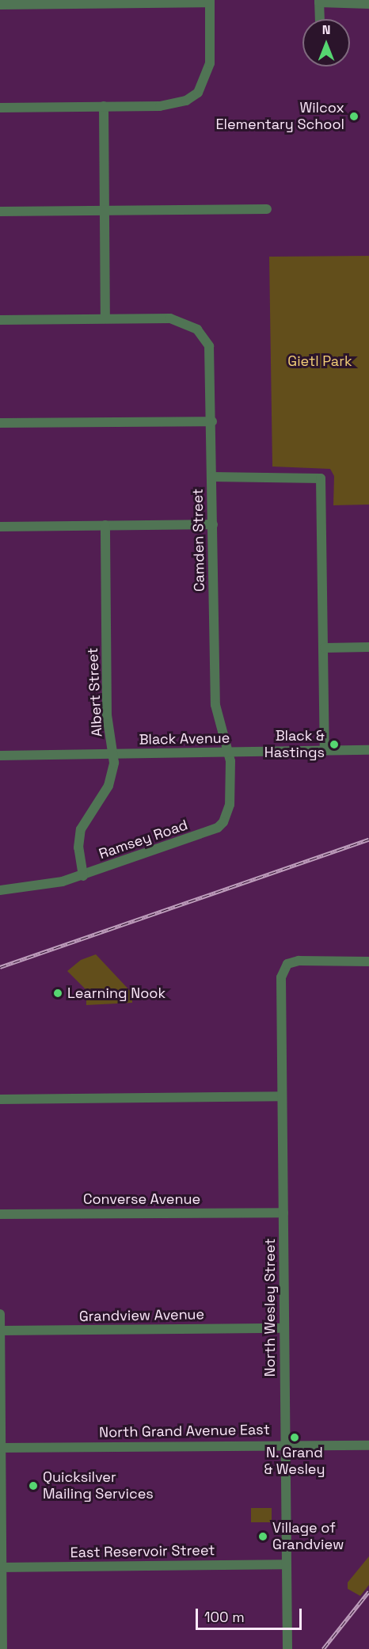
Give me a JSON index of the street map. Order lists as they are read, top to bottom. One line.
{"streets":{"street":["Camden Street","Albert Street","Black Avenue","Ramsey Road","Converse Avenue","North Wesley Street","Grandview Avenue","North Grand Avenue East","East Reservoir Street"]},"crossings":[["Camden Street","Black Avenue"],["Camden Street","Ramsey Road"],["Albert Street","Black Avenue"],["Albert Street","Ramsey Road"],["Black Avenue","Ramsey Road"],["Converse Avenue","North Wesley Street"],["North Wesley Street","Grandview Avenue"],["North Wesley Street","North Grand Avenue East"],["North Wesley Street","East Reservoir Street"]],"parks":["Gietl Park"],"places":["Wilcox Elementary School","Black & Hastings","Learning Nook","N. Grand & Wesley","Quicksilver Mailing Services","Village of Grandview"],"scale_bar":"100 m","north":"top"}
